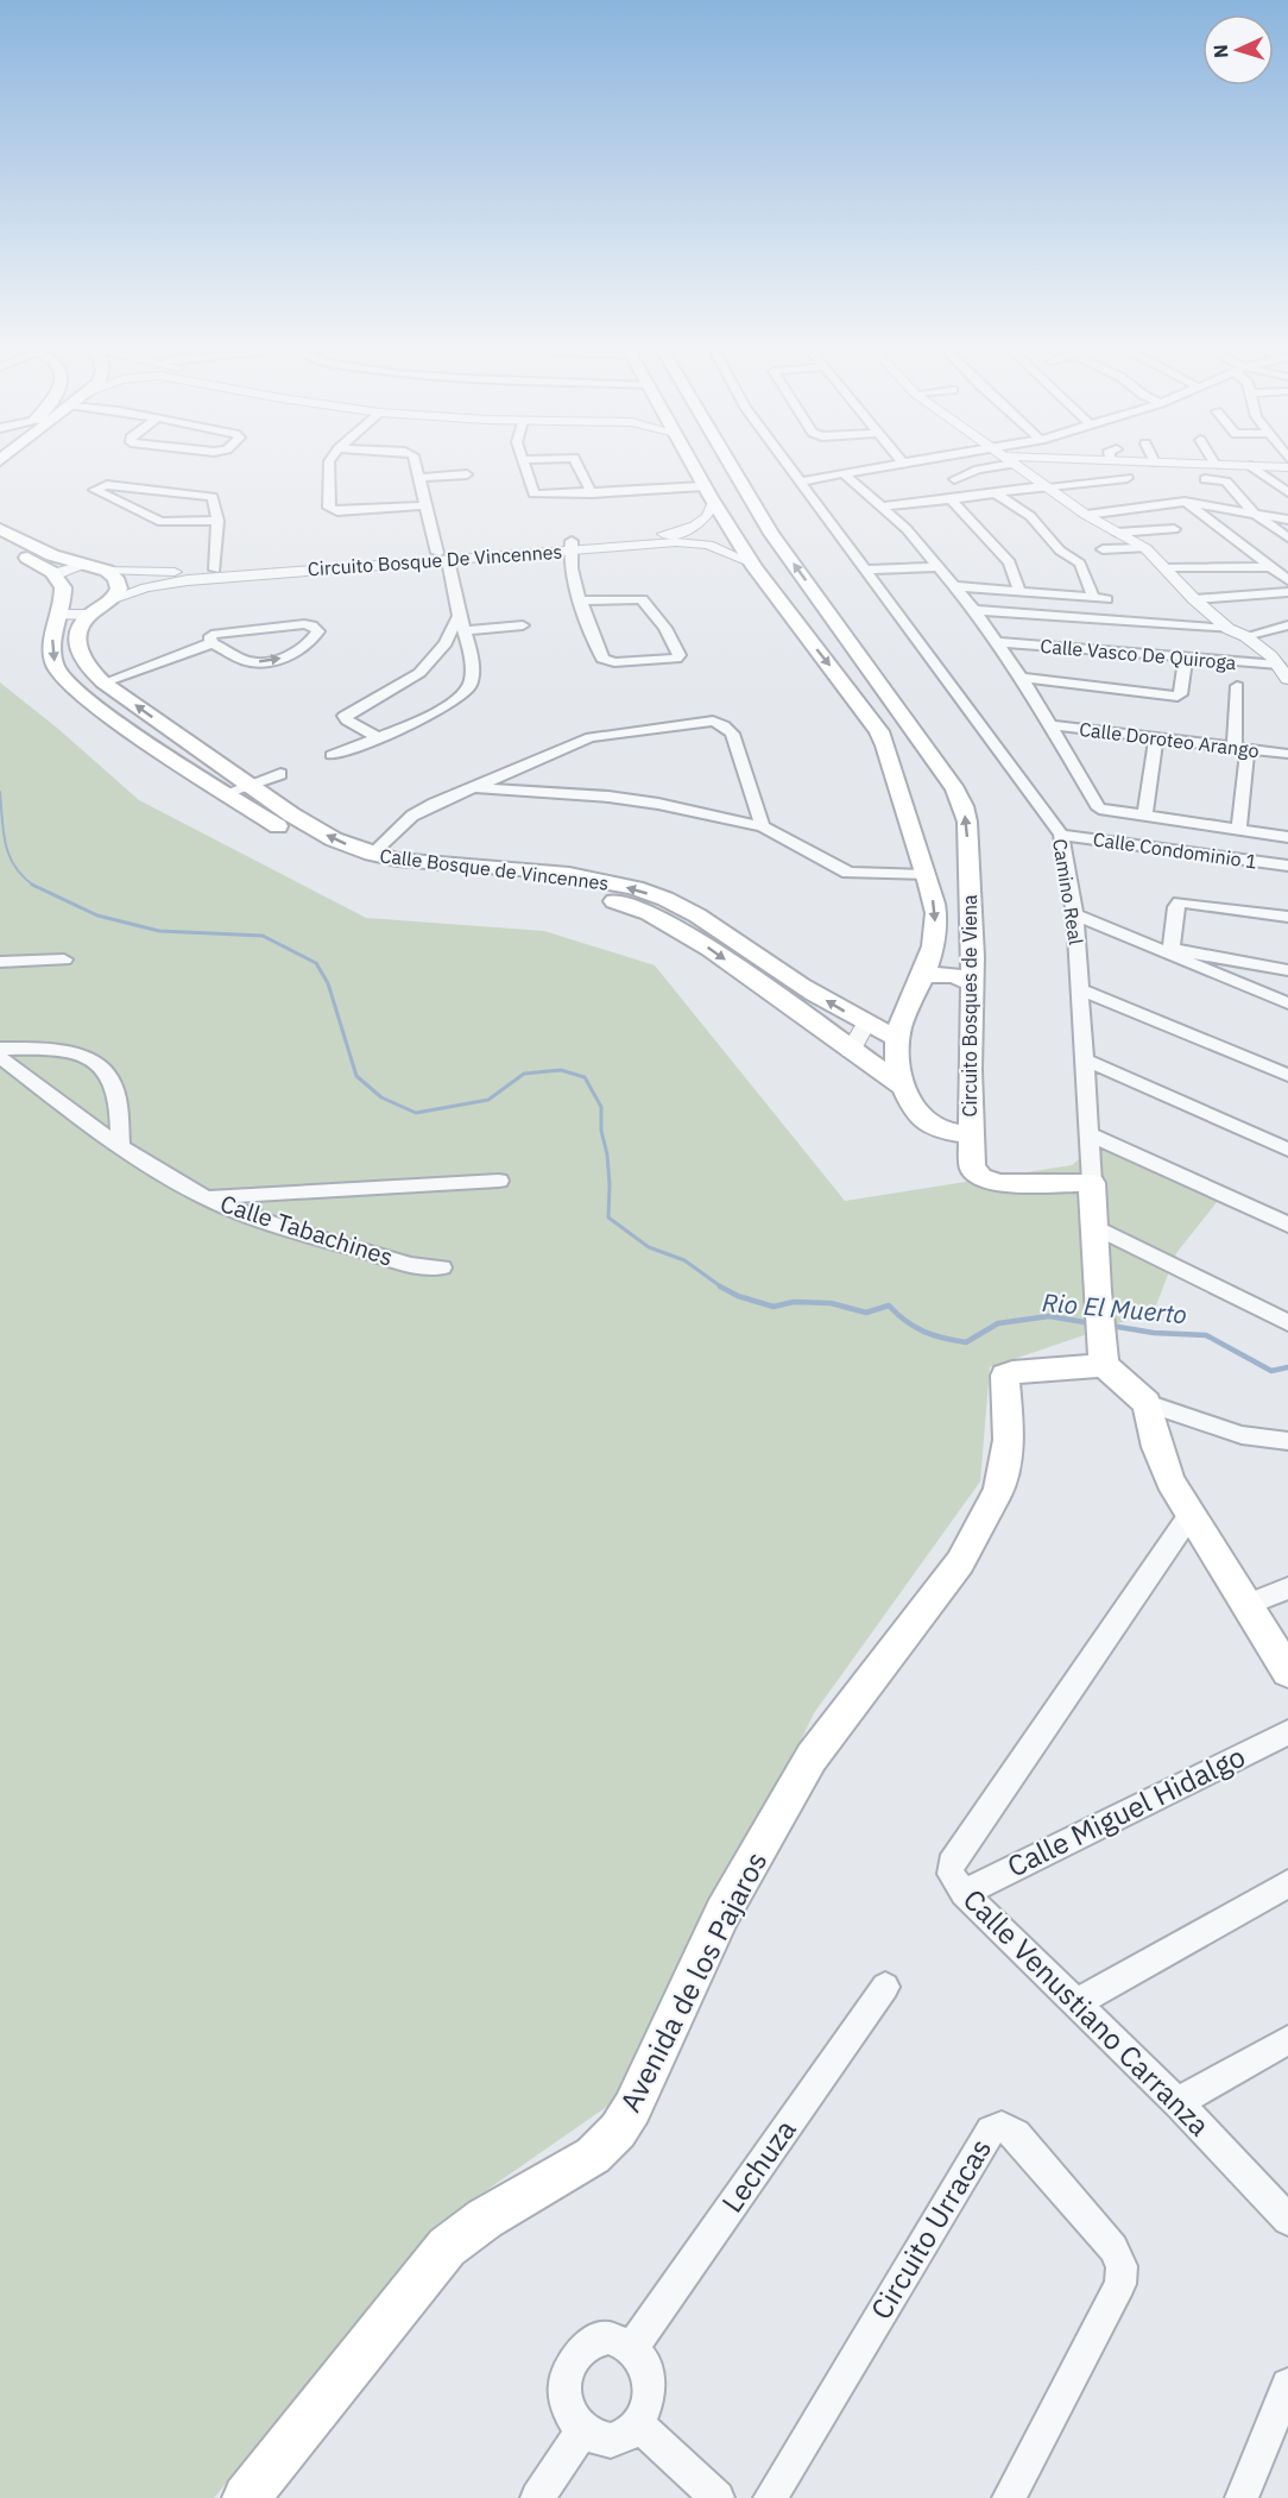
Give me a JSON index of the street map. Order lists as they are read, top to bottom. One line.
{"streets":{"main road":["Calle Bosque de Vincennes","Camino Real","Circuito Bosques de Viena","Avenida de los Pajaros"],"street":["Circuito Bosque De Vincennes","Calle Vasco De Quiroga","Calle Doroteo Arango","Calle Condominio 1","Calle Tabachines","Calle Miguel Hidalgo","Calle Venustiano Carranza","Lechuza","Circuito Urracas"]},"crossings":[["Circuito Bosque De Vincennes","Circuito Bosques de Viena"],["Calle Condominio 1","Camino Real"],["Calle Bosque de Vincennes","Circuito Bosques de Viena"],["Camino Real","Avenida de los Pajaros"],["Calle Miguel Hidalgo","Calle Venustiano Carranza"]],"water":["Rio El Muerto"],"north":"left"}
